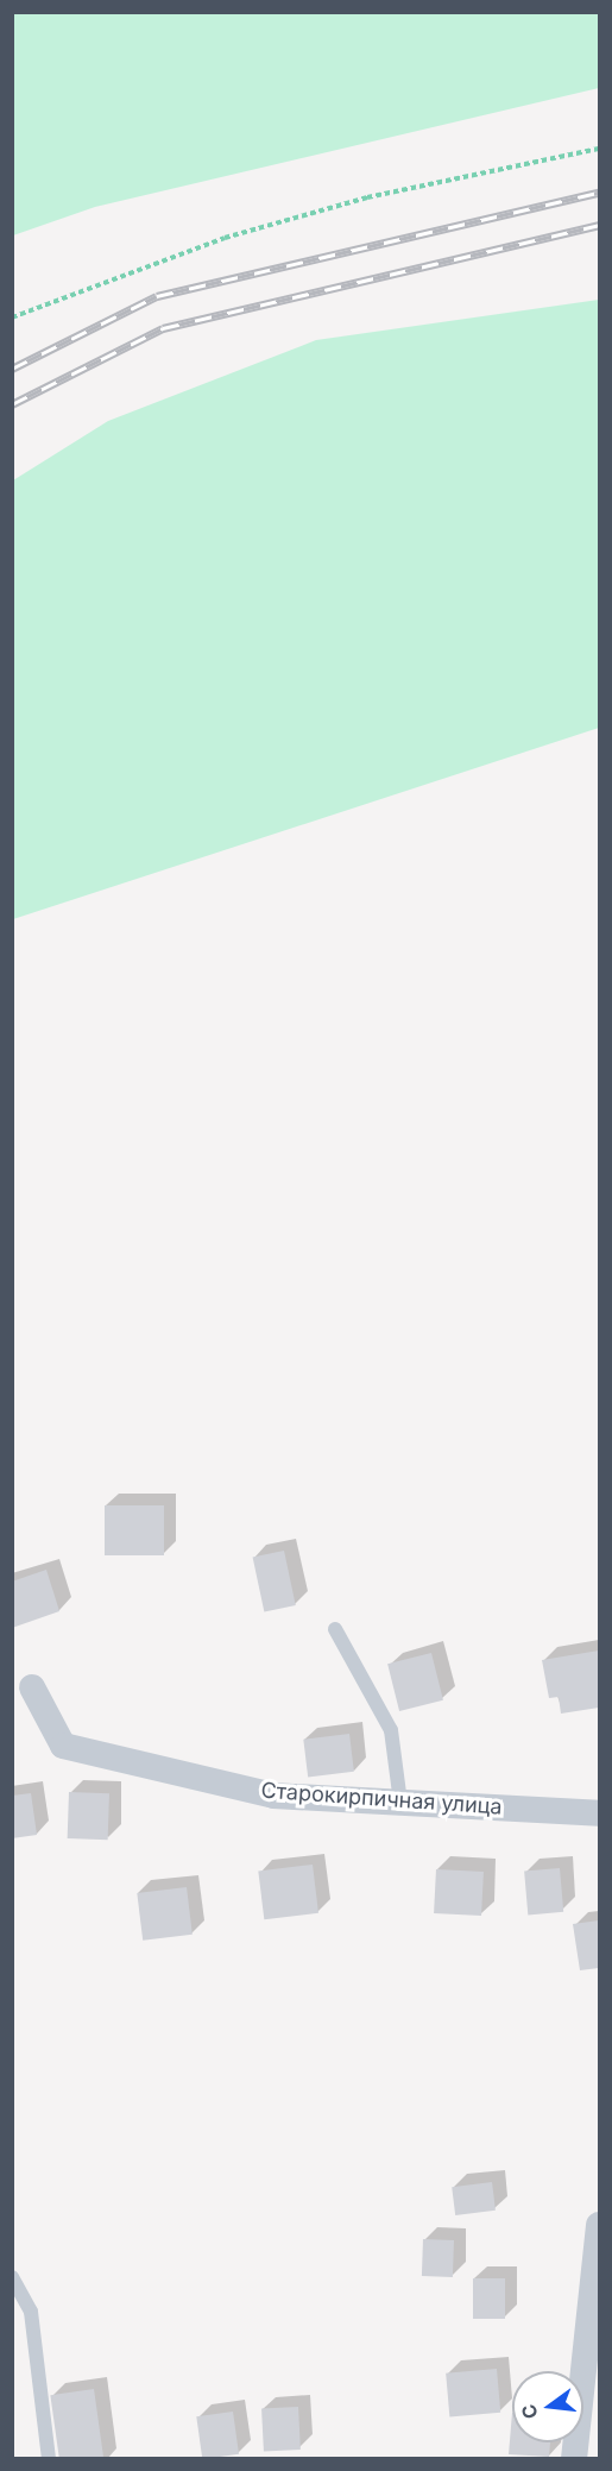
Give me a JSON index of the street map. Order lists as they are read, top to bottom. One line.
{"streets":{"street":["Старокирпичная улица"]},"north":"left"}
